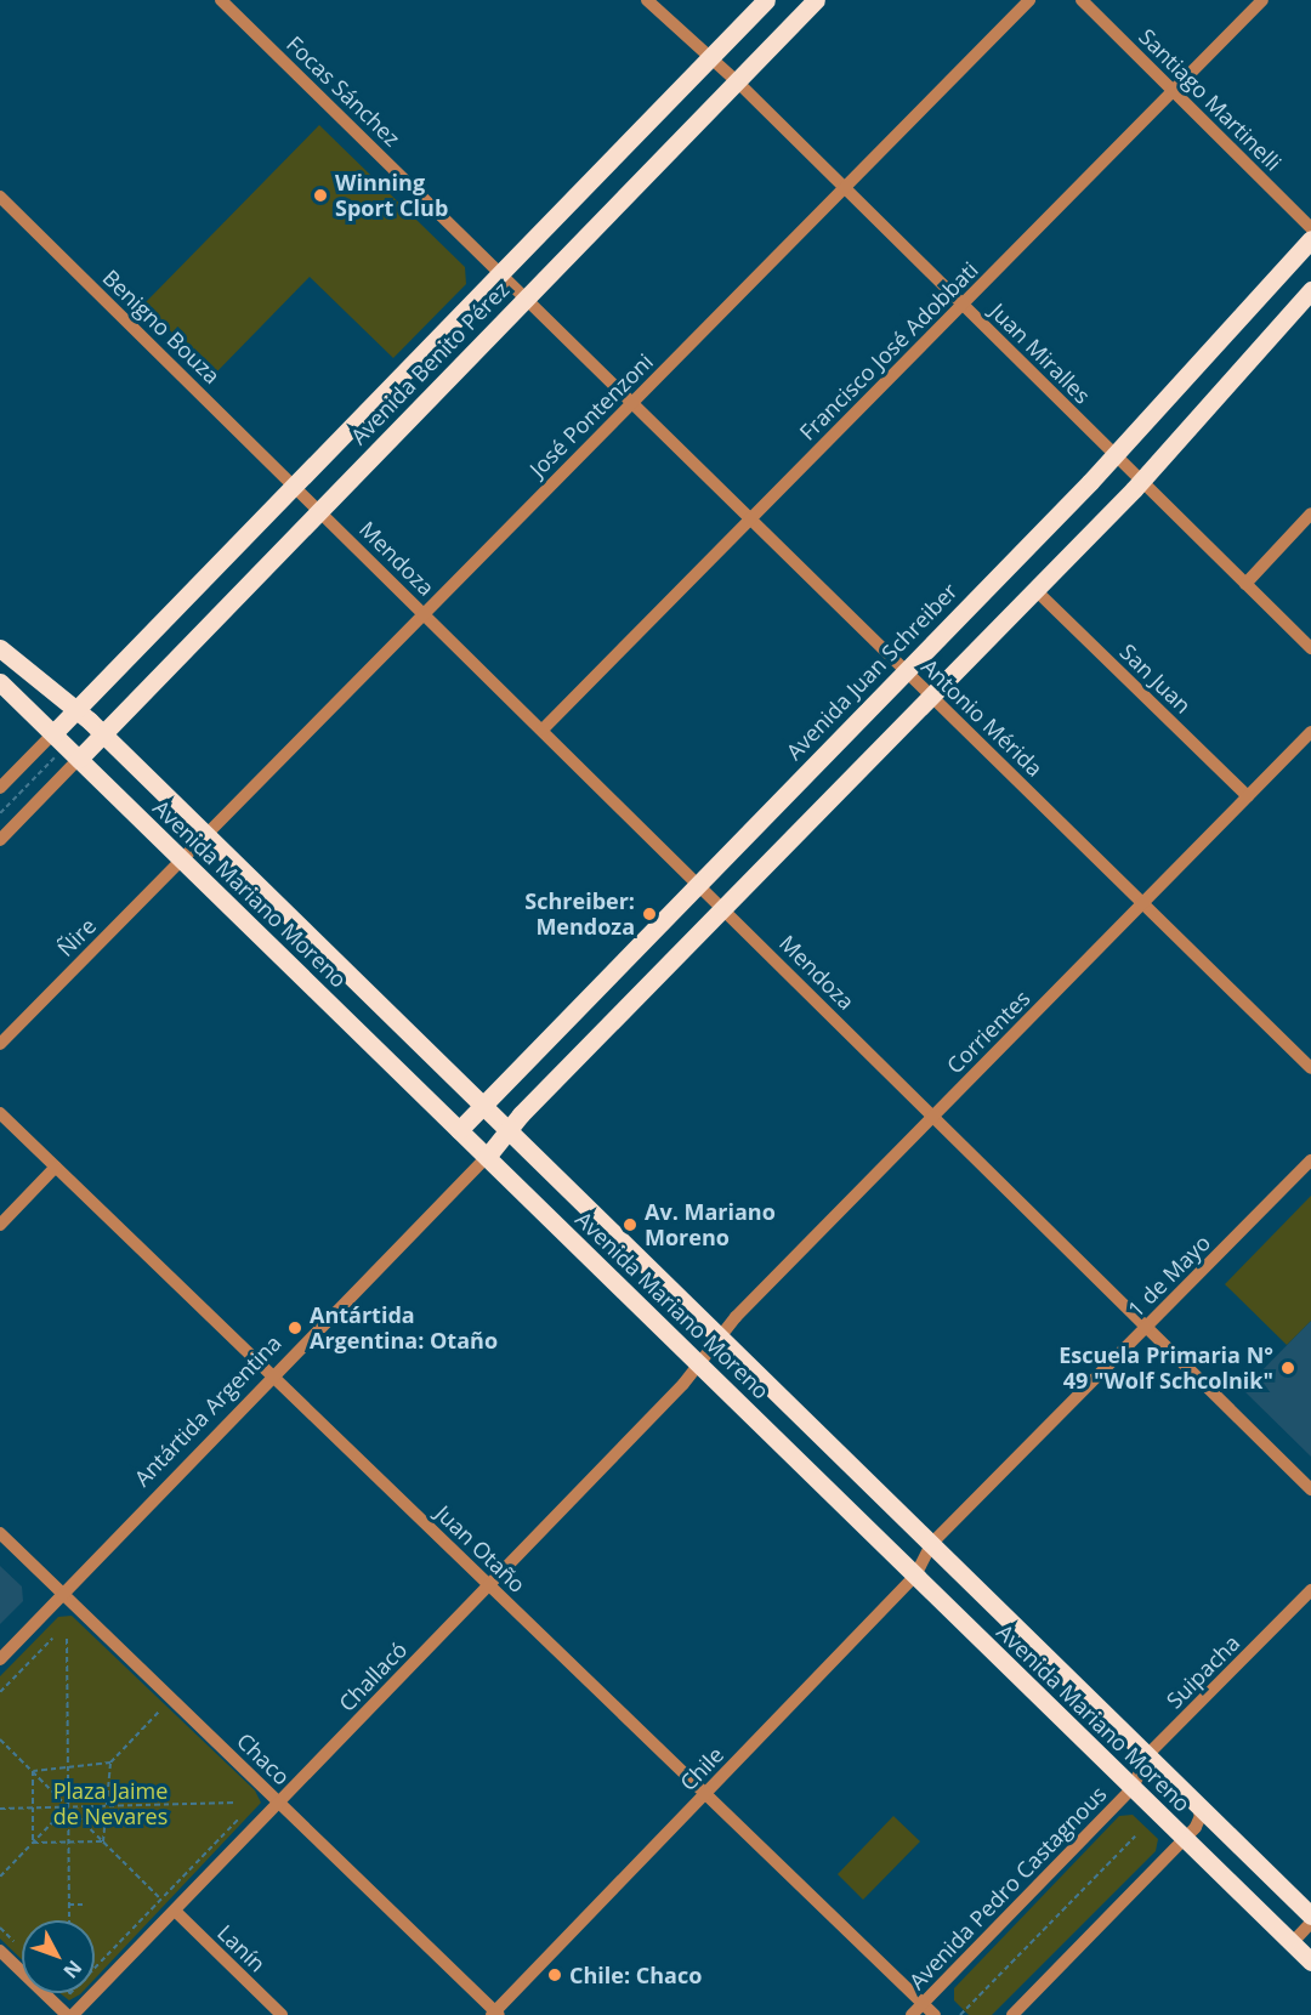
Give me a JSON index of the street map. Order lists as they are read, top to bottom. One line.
{"streets":{"main road":["Avenida Benito Pérez","Avenida Juan Schreiber","Avenida Mariano Moreno","Antártida Argentina"],"street":["Focas Sánchez","Santiago Martinelli","Benigno Bouza","Francisco José Adobbati","Juan Miralles","José Pontenzoni","Mendoza","San Juan","Antonio Mérida","Ñire","Corrientes","1 de Mayo","Juan Otaño","Suipacha","Challacó","Chaco","Chile","Avenida Pedro Castagnous","Lanín"]},"crossings":[["Focas Sánchez","Avenida Benito Pérez"],["Focas Sánchez","Antonio Mérida"],["Santiago Martinelli","Francisco José Adobbati"],["Benigno Bouza","Avenida Benito Pérez"],["Benigno Bouza","Mendoza"],["Francisco José Adobbati","Juan Miralles"],["Francisco José Adobbati","Mendoza"],["Francisco José Adobbati","Antonio Mérida"],["Juan Miralles","Avenida Benito Pérez"],["Juan Miralles","José Pontenzoni"],["Juan Miralles","Avenida Juan Schreiber"],["Avenida Benito Pérez","Mendoza"],["Avenida Benito Pérez","Antonio Mérida"],["Avenida Benito Pérez","Avenida Mariano Moreno"],["José Pontenzoni","Mendoza"],["José Pontenzoni","Antonio Mérida"],["José Pontenzoni","Avenida Mariano Moreno"],["José Pontenzoni","Ñire"],["Mendoza","Avenida Juan Schreiber"],["Mendoza","Corrientes"],["Mendoza","1 de Mayo"],["Avenida Juan Schreiber","Antonio Mérida"],["Avenida Juan Schreiber","Avenida Mariano Moreno"],["San Juan","Corrientes"],["Antonio Mérida","Corrientes"],["Avenida Mariano Moreno","Ñire"],["Avenida Mariano Moreno","Corrientes"],["Avenida Mariano Moreno","1 de Mayo"],["Avenida Mariano Moreno","Antártida Argentina"],["Avenida Mariano Moreno","Suipacha"],["Avenida Mariano Moreno","Challacó"],["Avenida Mariano Moreno","Chile"],["Avenida Mariano Moreno","Avenida Pedro Castagnous"],["Corrientes","Challacó"],["1 de Mayo","Chile"],["Antártida Argentina","Juan Otaño"],["Antártida Argentina","Chaco"],["Juan Otaño","Challacó"],["Juan Otaño","Chile"],["Juan Otaño","Avenida Pedro Castagnous"],["Suipacha","Avenida Pedro Castagnous"],["Challacó","Chaco"],["Challacó","Lanín"],["Chaco","Chile"]],"parks":["Plaza Jaime de Nevares"],"places":["Winning Sport Club","Schreiber: Mendoza","Av. Mariano Moreno","Antártida Argentina: Otaño","Escuela Primaria N° 49 \"Wolf Schcolnik\"","Chile: Chaco"],"north":"bottom right"}
